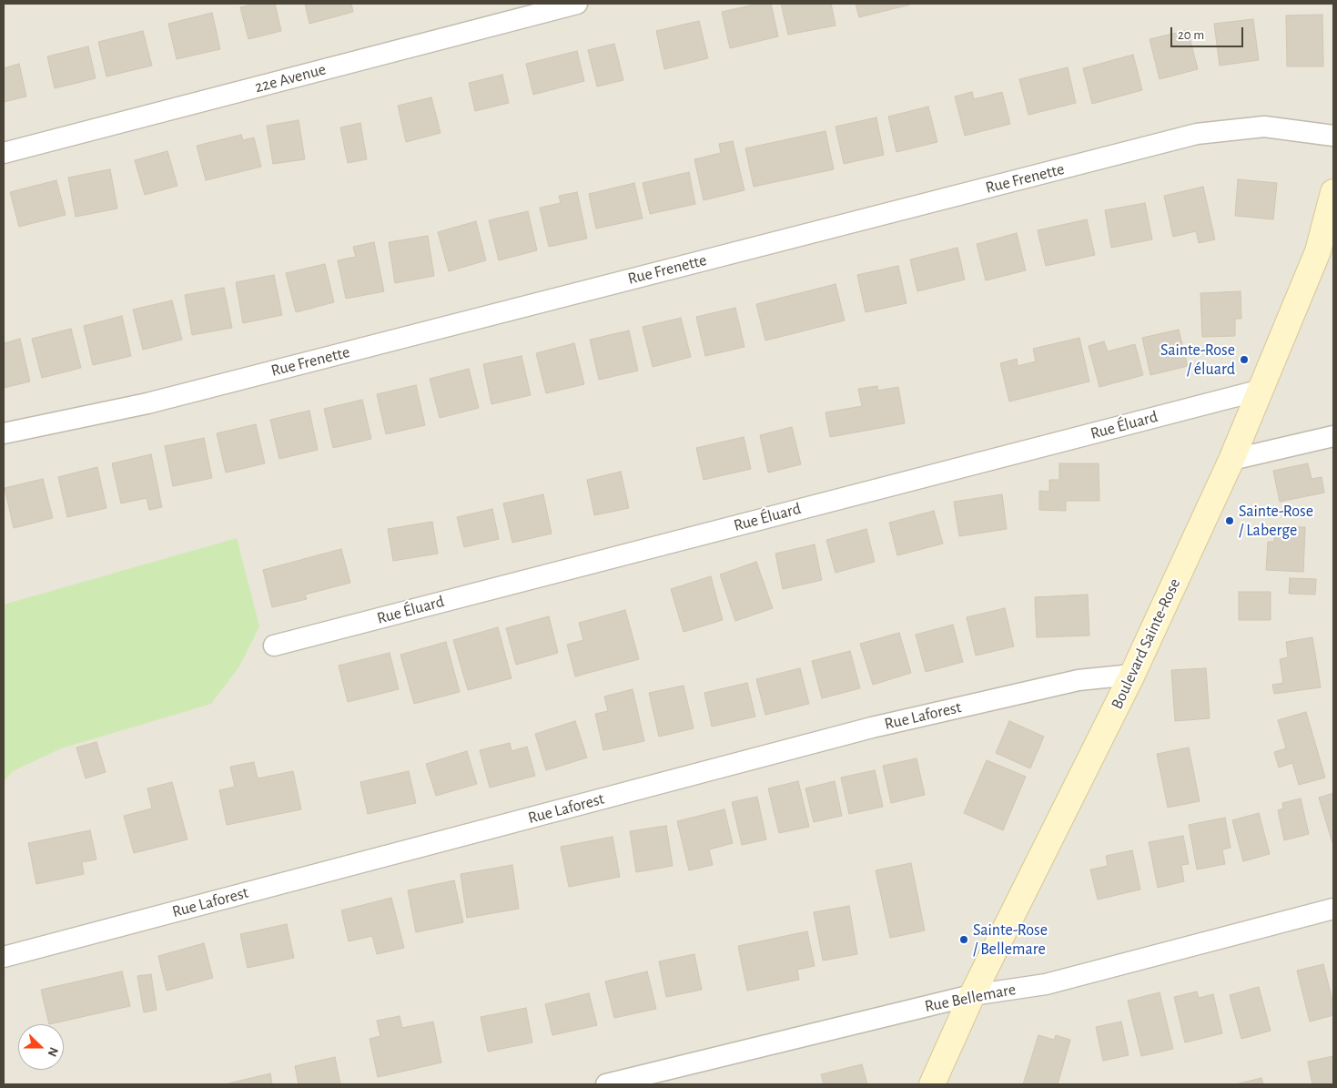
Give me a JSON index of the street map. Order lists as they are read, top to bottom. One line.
{"streets":{"street":["22e Avenue","Rue Frenette","Rue Éluard","Boulevard Sainte-Rose","Rue Laforest","Rue Bellemare"]},"crossings":[["Rue Éluard","Boulevard Sainte-Rose"],["Boulevard Sainte-Rose","Rue Laforest"],["Boulevard Sainte-Rose","Rue Bellemare"]],"places":["Sainte-Rose / éluard","Sainte-Rose / Laberge","Sainte-Rose / Bellemare"],"scale_bar":"20 m","north":"right"}
